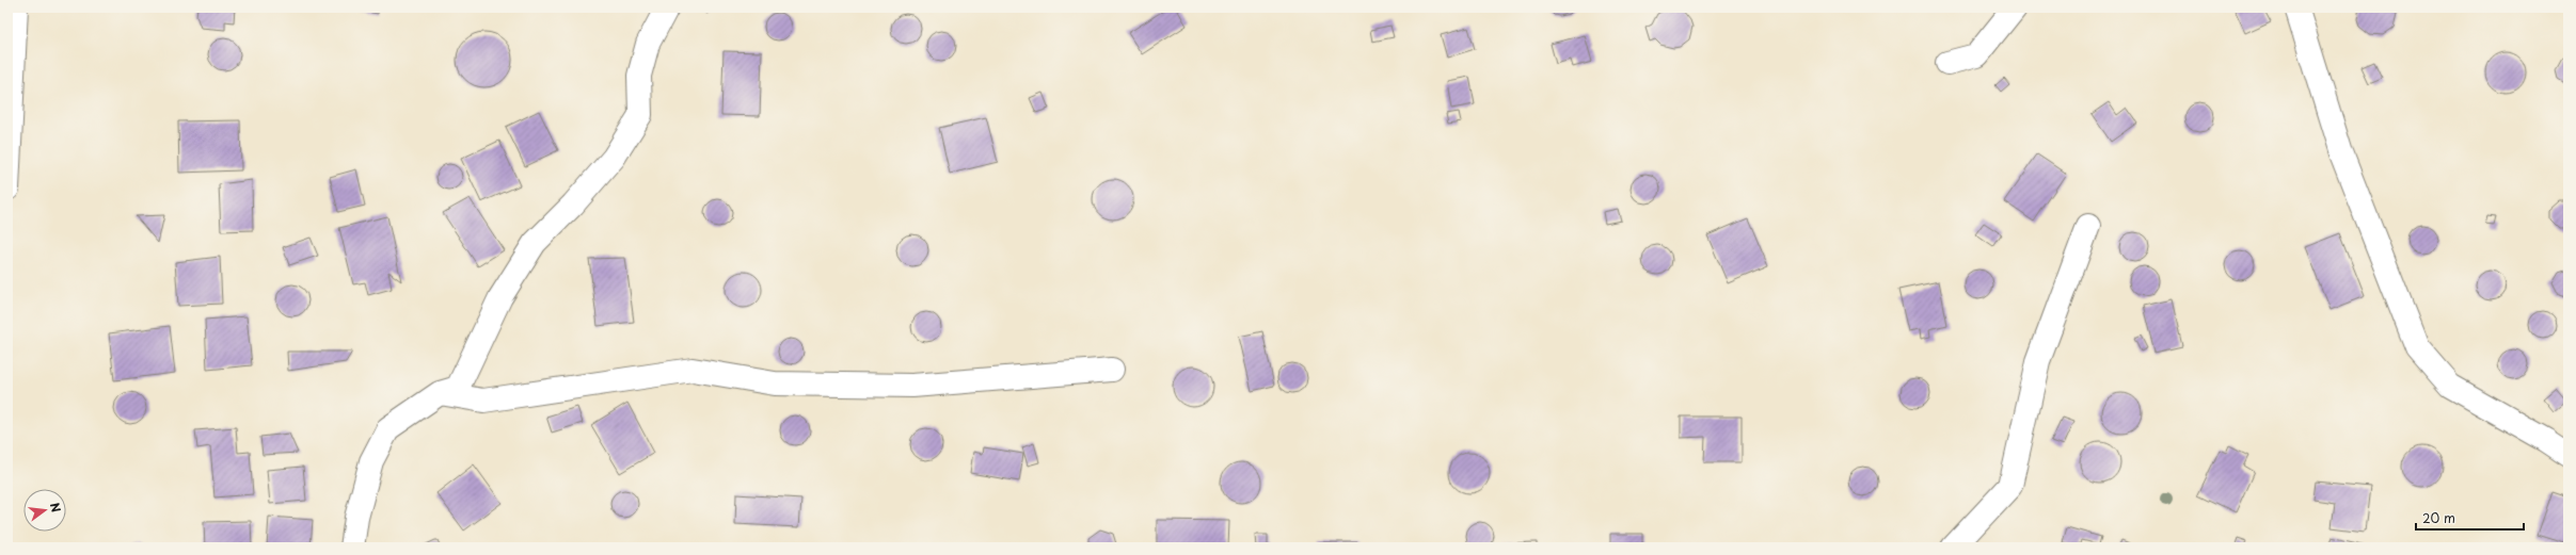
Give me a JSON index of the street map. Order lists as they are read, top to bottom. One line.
{"scale_bar":"20 m","north":"right"}
